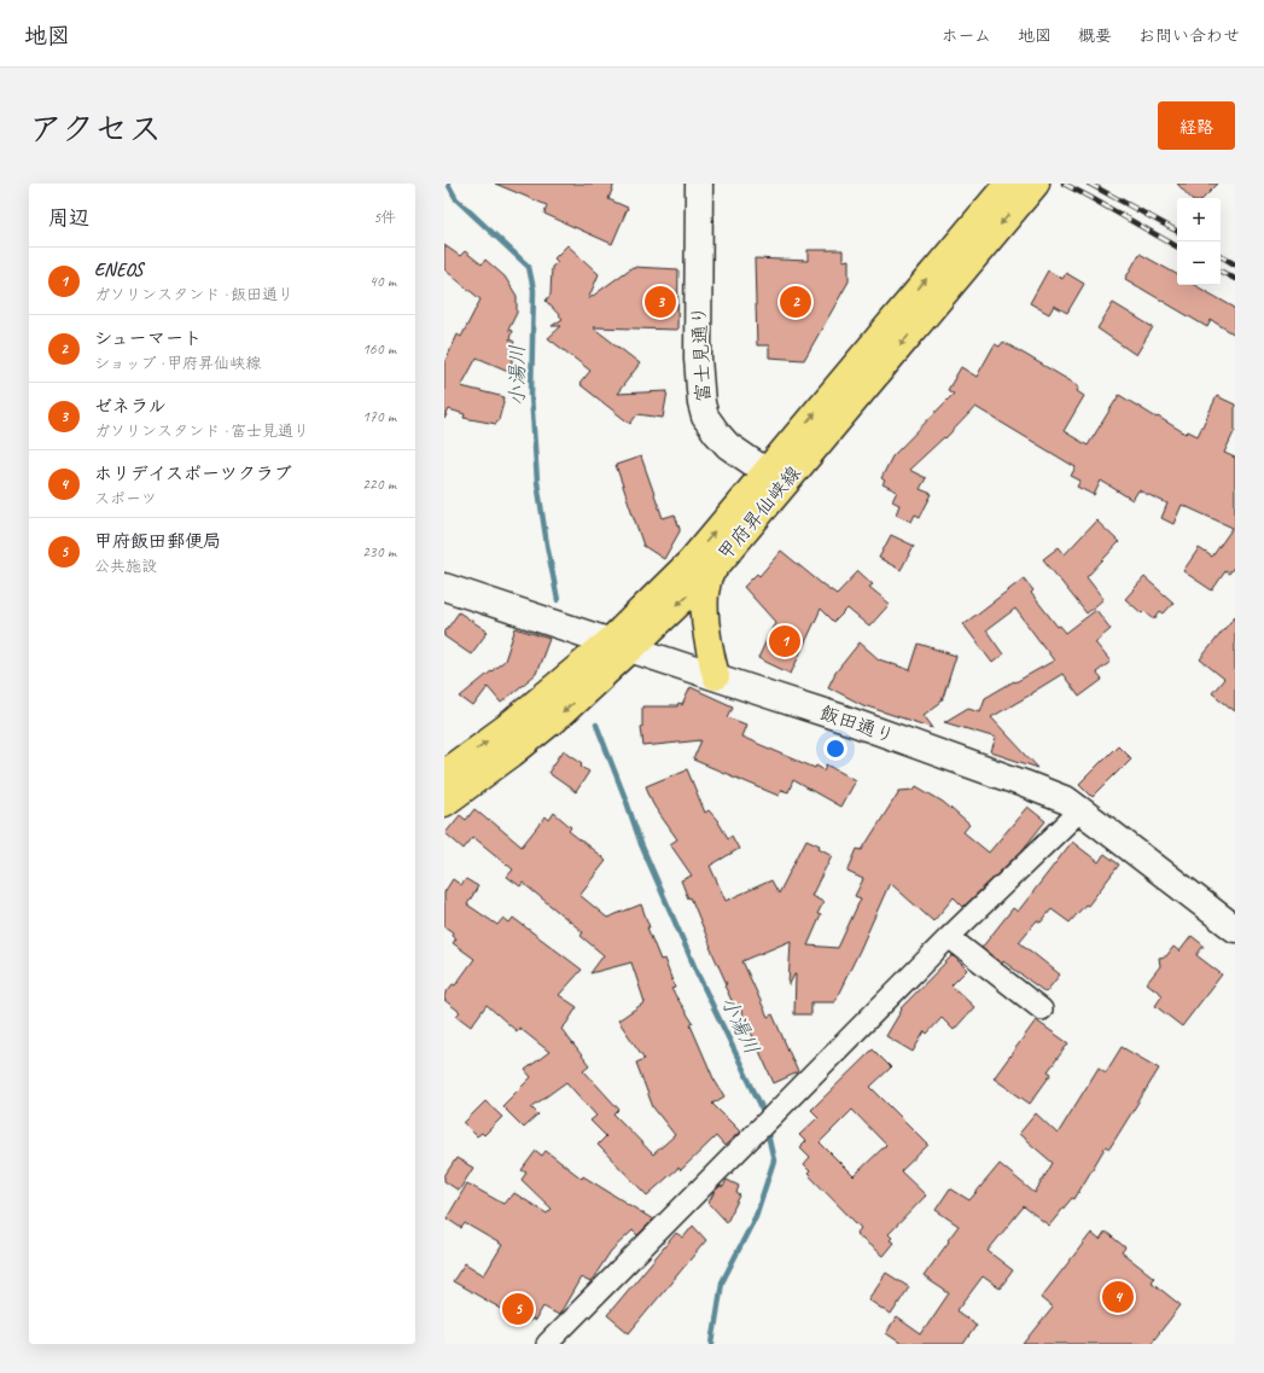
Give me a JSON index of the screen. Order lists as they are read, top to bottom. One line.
{"streets":{"main road":["富士見通り","甲府昇仙峡線","飯田通り"]},"crossings":[["富士見通り","甲府昇仙峡線"],["甲府昇仙峡線","飯田通り"]],"water":["小湯川"],"page":{"header":"地図","nav":["ホーム","地図","概要","お問い合わせ"],"title":"アクセス","buttons":"経路","heading":["周辺","5件"],"map_buttons":["+","−"],"list":[{"mark":"1","name":"ENEOS","note":"ガソリンスタンド · 飯田通り","value":"40 m"},{"mark":"2","name":"シューマート","note":"ショップ · 甲府昇仙峡線","value":"160 m"},{"mark":"3","name":"ゼネラル","note":"ガソリンスタンド · 富士見通り","value":"170 m"},{"mark":"4","name":"ホリデイスポーツクラブ","note":"スポーツ","value":"220 m"},{"mark":"5","name":"甲府飯田郵便局","note":"公共施設","value":"230 m"}],"pins":["2","3","1","4","5"]}}
